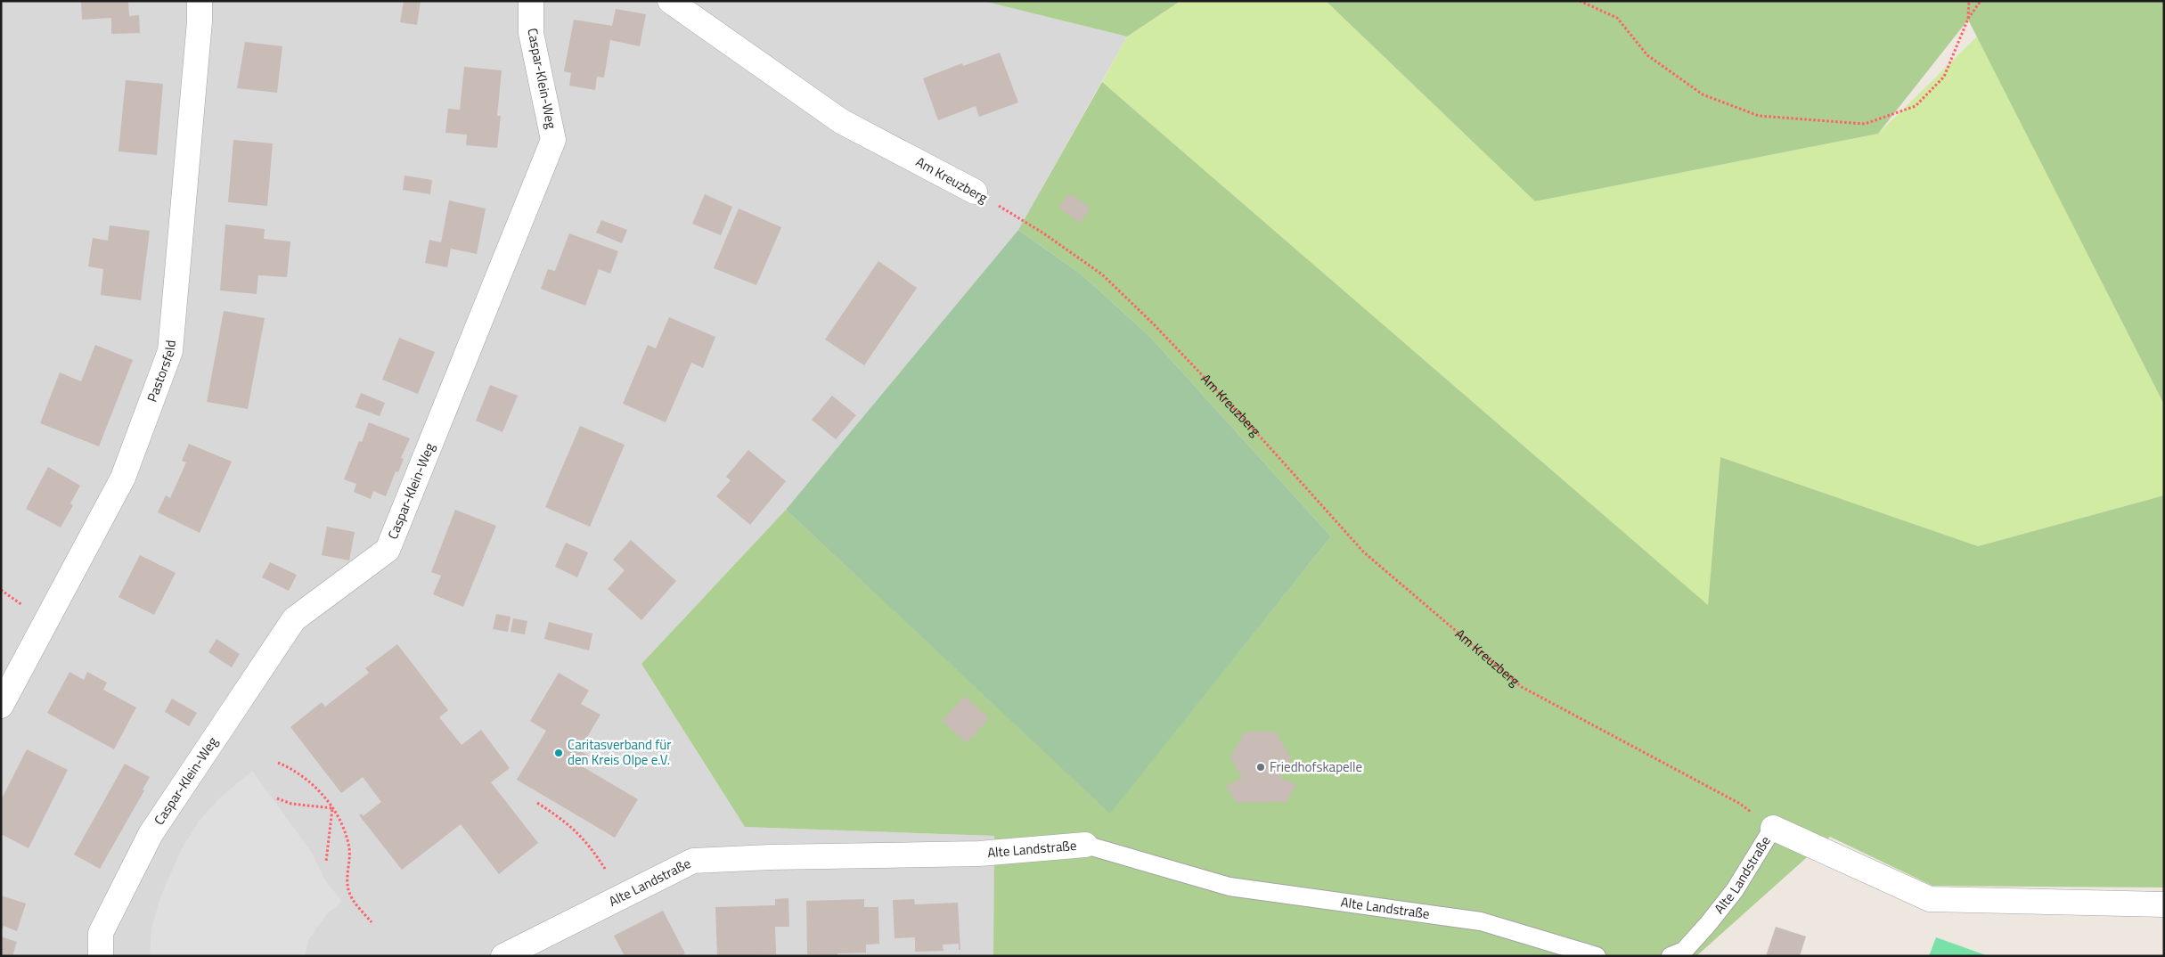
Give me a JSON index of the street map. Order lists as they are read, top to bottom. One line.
{"streets":{"street":["Caspar-Klein-Weg","Am Kreuzberg","Pastorsfeld","Alte Landstraße"]},"crossings":[["Am Kreuzberg","Alte Landstraße"]],"places":["Caritasverband für den Kreis Olpe e.V.","Friedhofskapelle"]}
